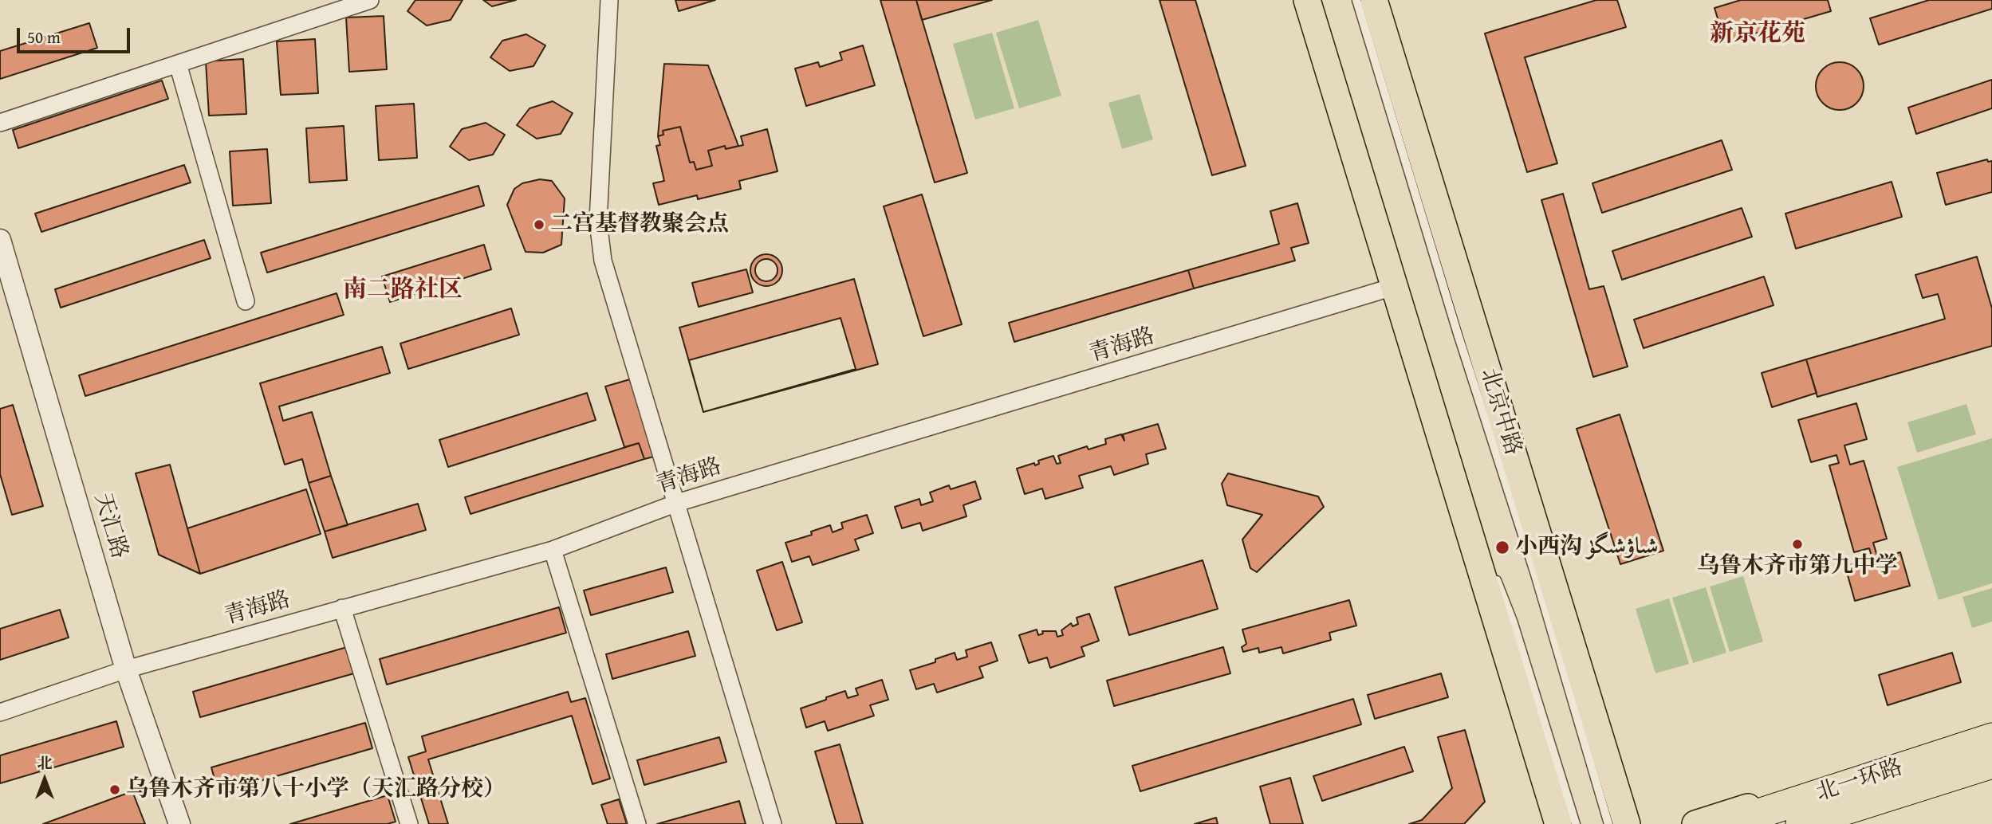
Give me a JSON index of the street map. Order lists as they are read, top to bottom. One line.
{"streets":{"highway":["北一环路"],"main road":["北京中路"],"street":["青海路","天汇路"]},"crossings":[["青海路","天汇路"]],"districts":["新京花苑","南二路社区"],"places":["二宫基督教聚会点","乌鲁木齐市第九中学","小西沟 شىاۋشىگۈ","乌鲁木齐市第八十小学（天汇路分校）"],"scale_bar":"50 m","north":"top"}
